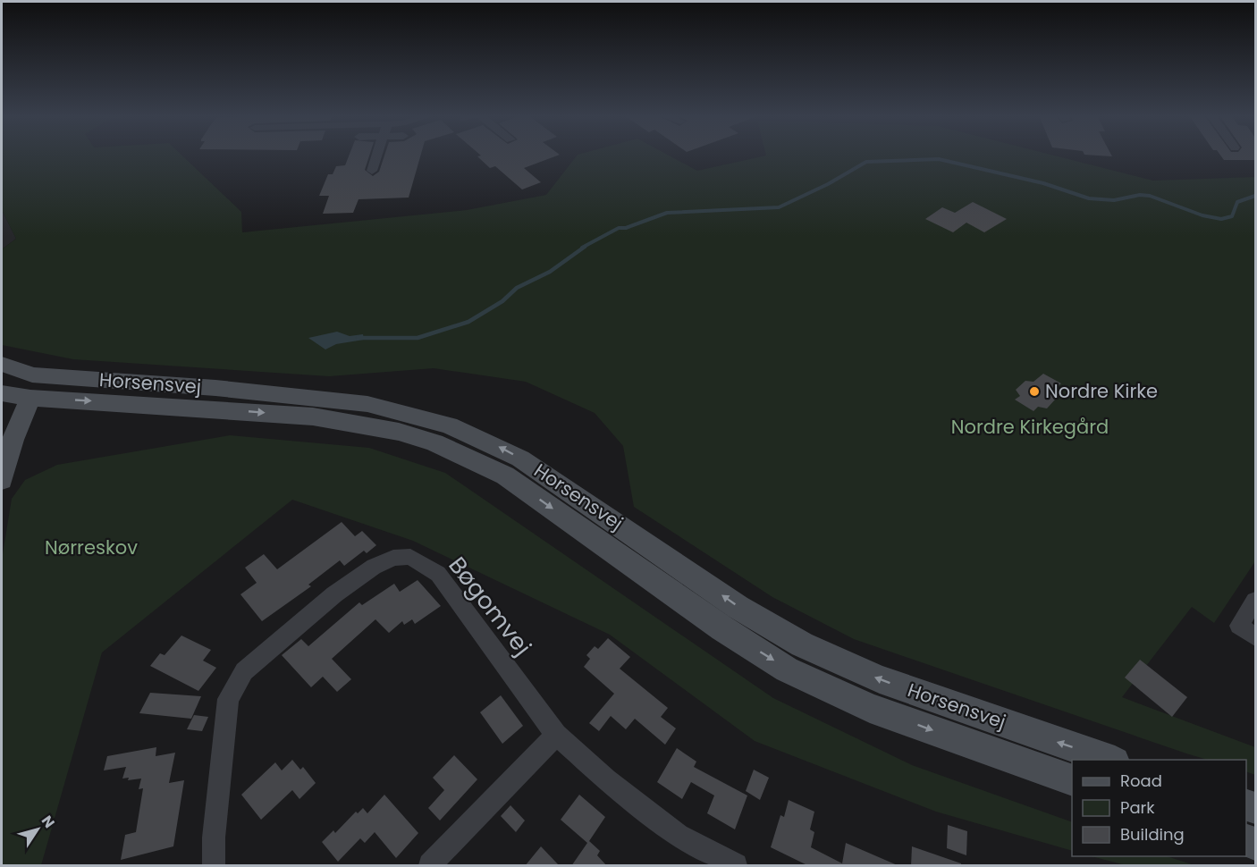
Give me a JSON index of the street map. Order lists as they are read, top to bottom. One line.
{"streets":{"main road":["Horsensvej"],"street":["Bøgomvej"]},"parks":["Nordre Kirkegård","Nørreskov"],"places":["Nordre Kirke"],"legend":["Road","Park","Building"],"north":"top right"}
